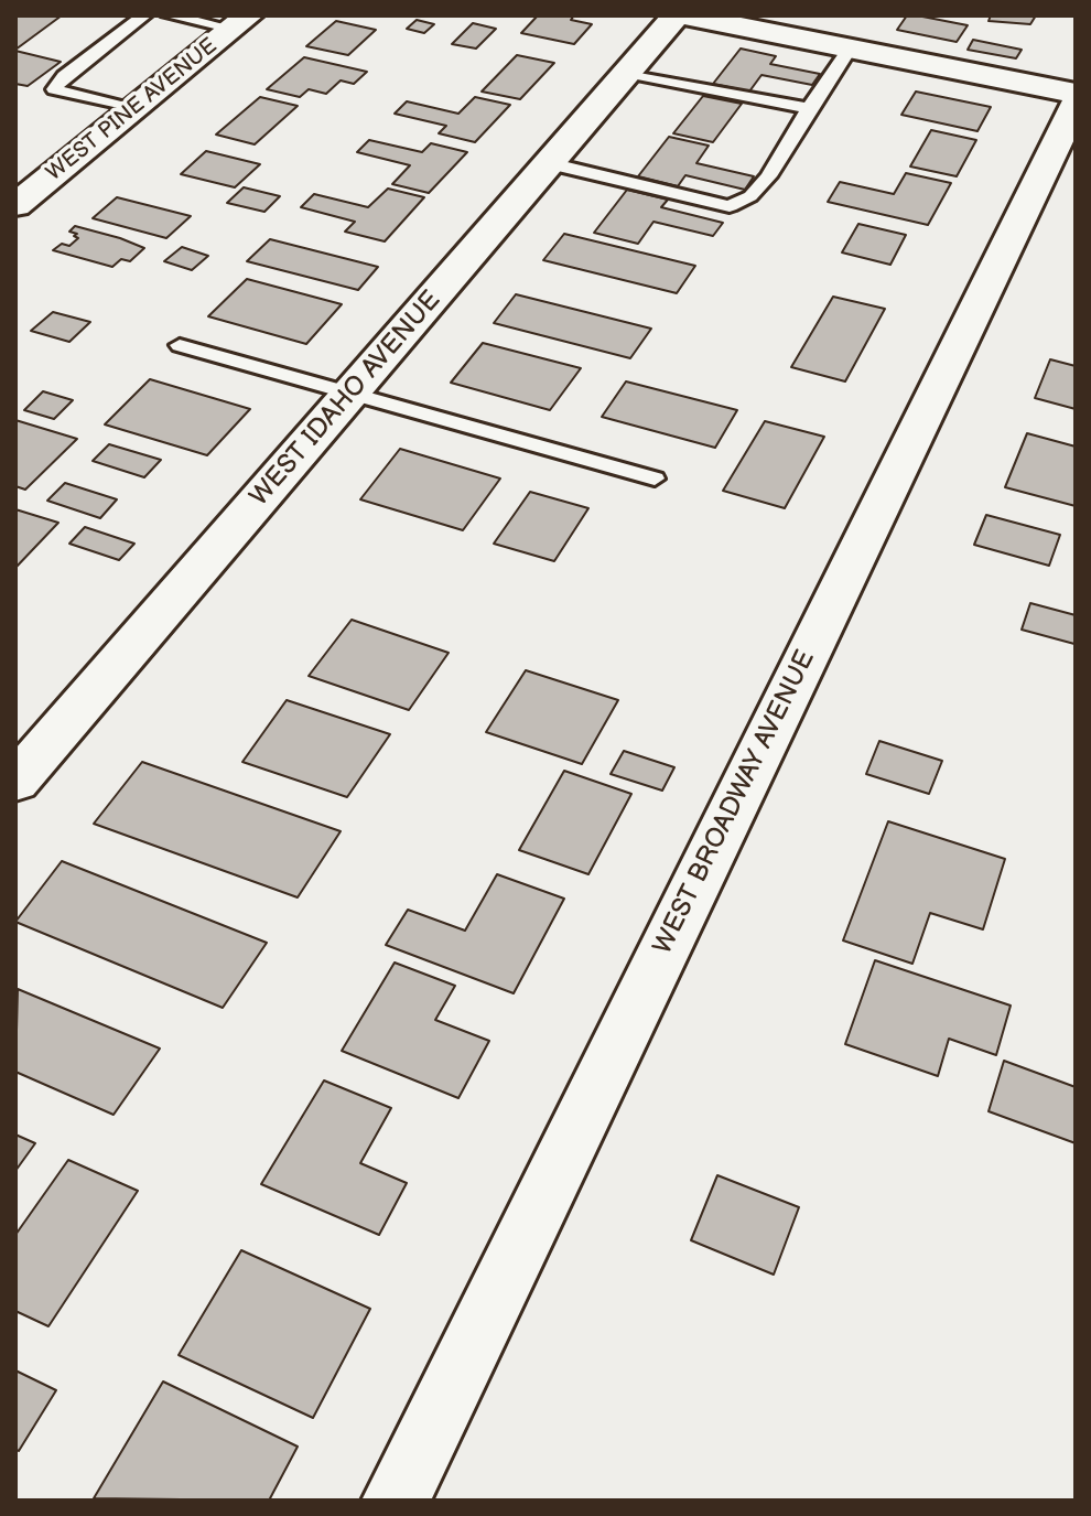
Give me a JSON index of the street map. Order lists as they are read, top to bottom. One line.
{"streets":{"street":["WEST PINE AVENUE","WEST IDAHO AVENUE","WEST BROADWAY AVENUE"]}}
